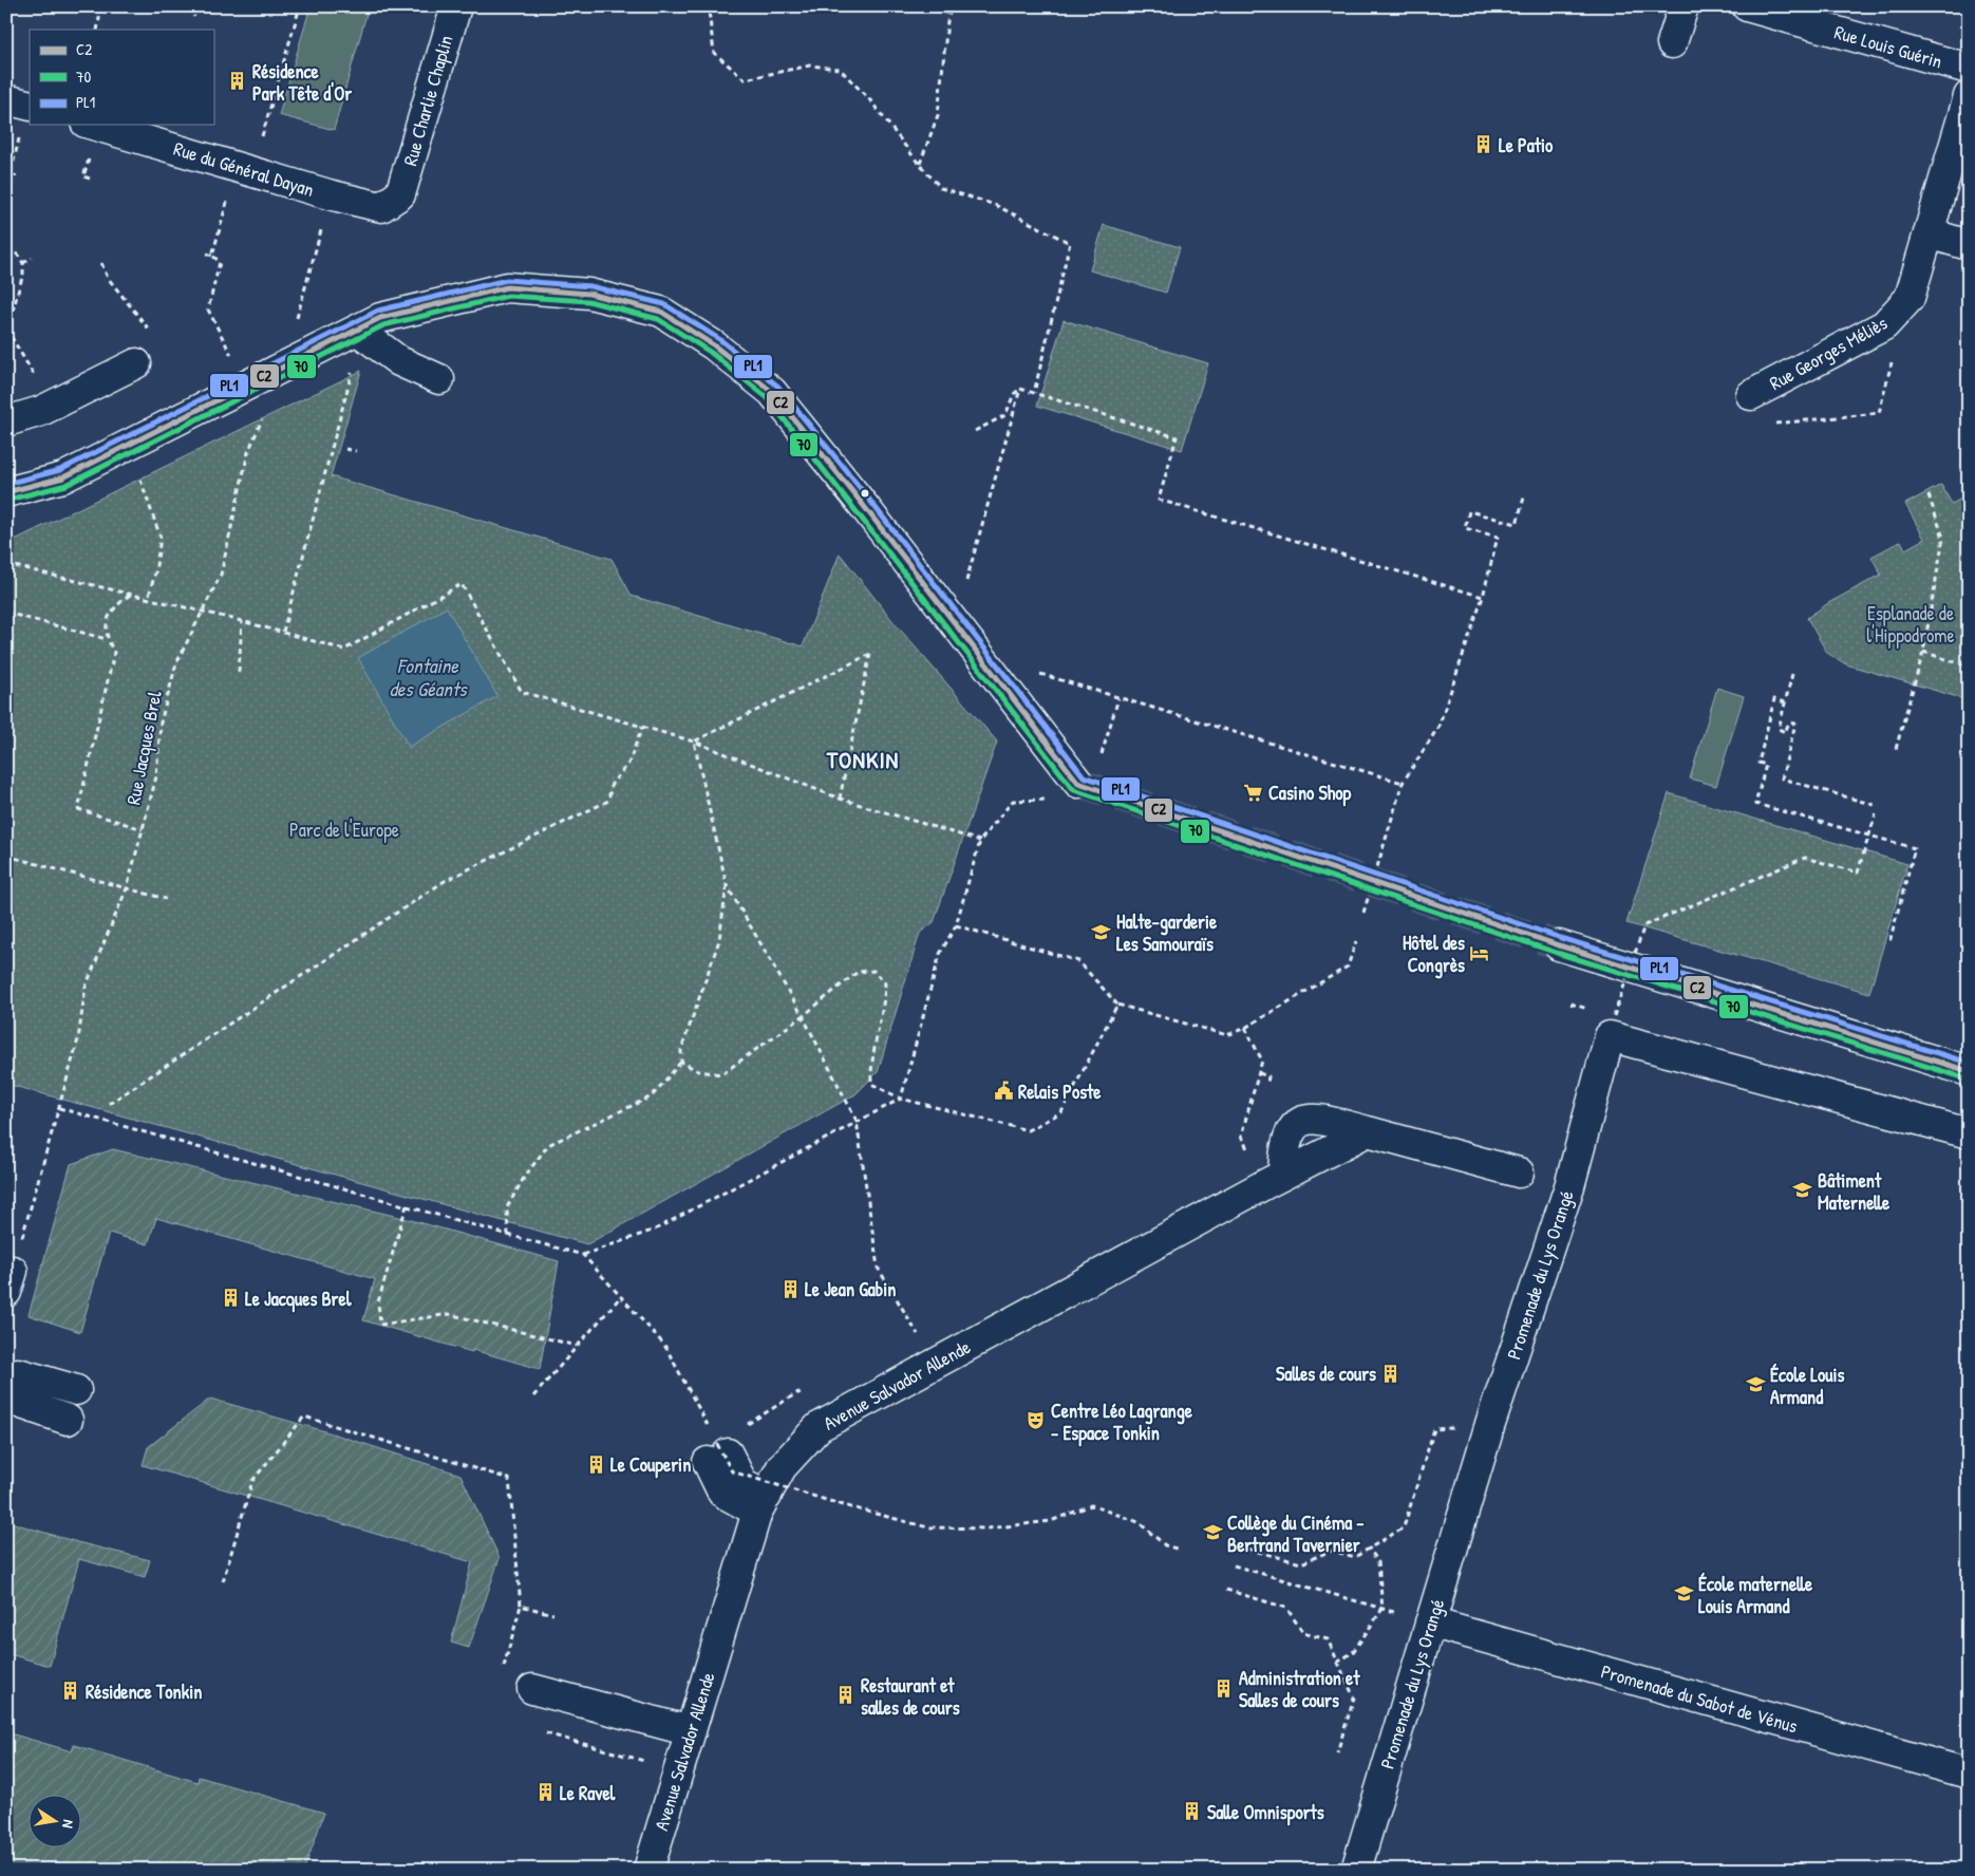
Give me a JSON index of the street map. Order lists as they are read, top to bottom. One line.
{"streets":{"street":["Rue Louis Guérin","Rue Charlie Chaplin","Rue du Général Dayan","Rue Georges Méliès","Promenade du Lys Orangé","Avenue Salvador Allende","Promenade du Sabot de Vénus"],"path":["Rue Jacques Brel"]},"crossings":[["Rue Charlie Chaplin","Rue du Général Dayan"],["Promenade du Lys Orangé","Promenade du Sabot de Vénus"]],"districts":["TONKIN"],"water":["Fontaine des Géants"],"parks":["Esplanade de l'Hippodrome","Parc de l'Europe"],"places":{"building":["Résidence Park Tête d'Or","Le Patio","Le Jean Gabin","Le Jacques Brel","Salles de cours","Le Couperin","Administration et Salles de cours","Résidence Tonkin","Restaurant et salles de cours","Le Ravel","Salle Omnisports"],"supermarket":["Casino Shop"],"school or university":["Halte-garderie Les Samouraïs","Bâtiment Maternelle","École Louis Armand","Collège du Cinéma - Bertrand Tavernier","École maternelle Louis Armand"],"hotel":["Hôtel des Congrès"],"public building":["Relais Poste"],"theatre":["Centre Léo Lagrange - Espace Tonkin"]},"lines":["transit line PL1","transit line C2","transit line 70"],"legend":["C2","70","PL1"],"north":"right"}
